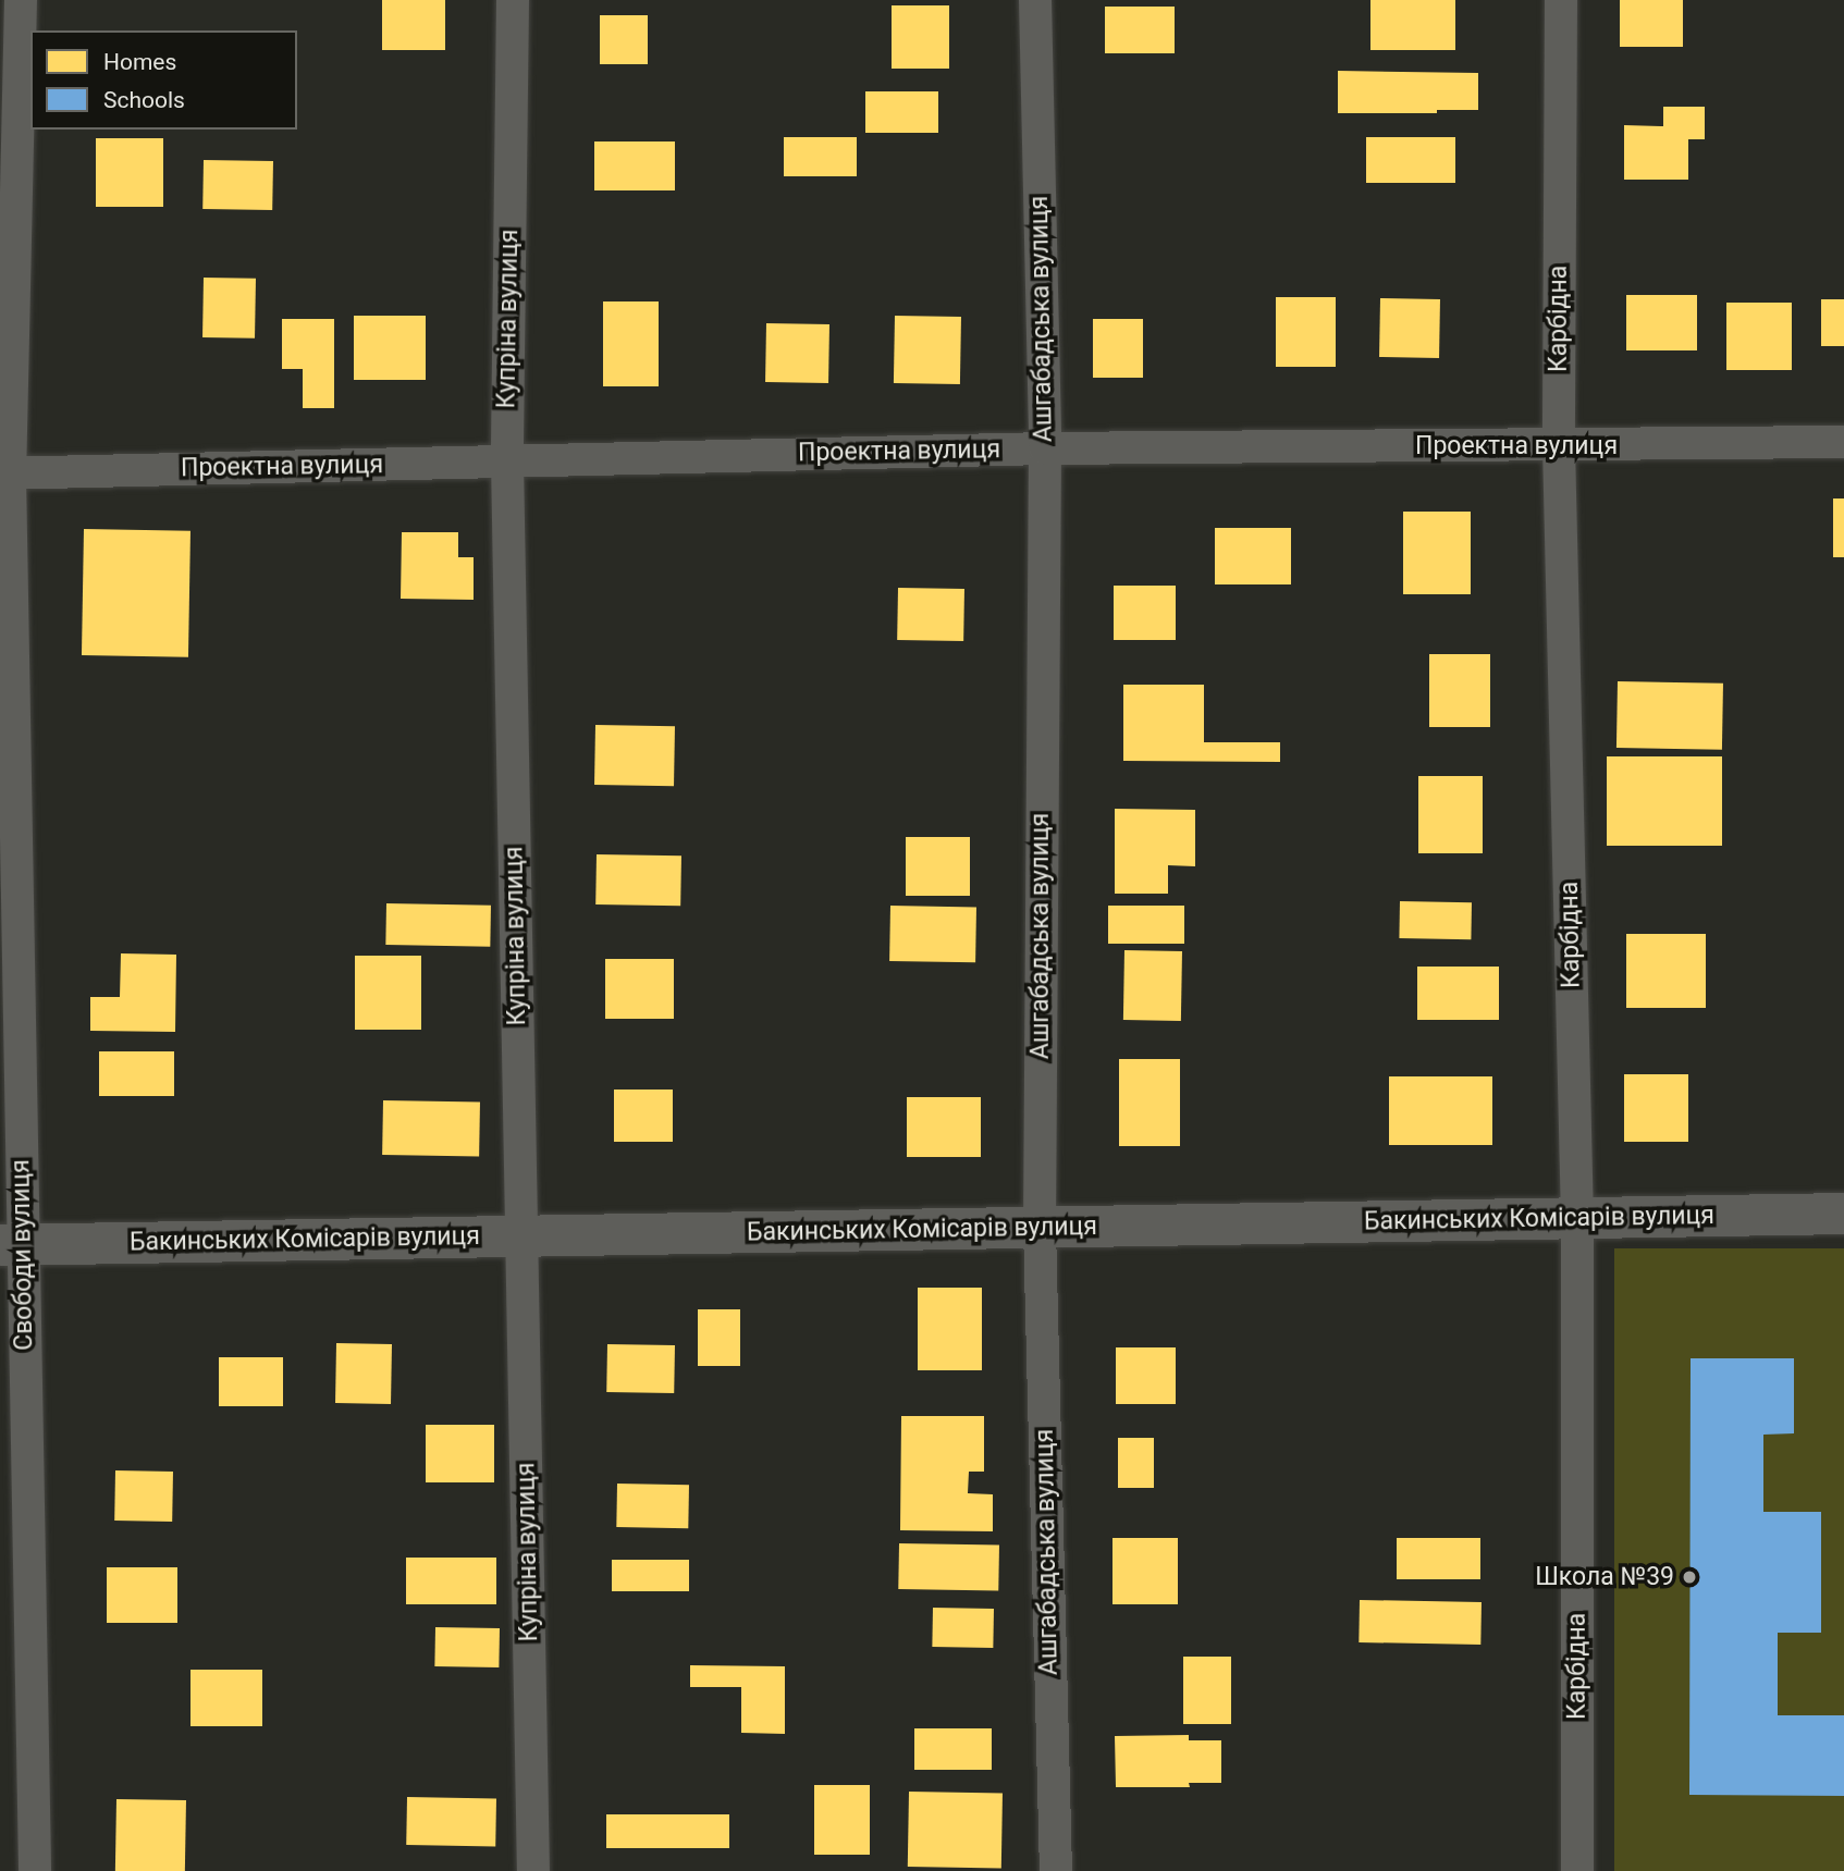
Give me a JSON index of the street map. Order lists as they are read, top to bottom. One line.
{"streets":{"street":["Купріна вулиця","Ашгабадська вулиця","Карбідна","Проектна вулиця","Бакинських Комісарів вулиця","Свободи вулиця"]},"crossings":[["Купріна вулиця","Проектна вулиця"],["Купріна вулиця","Бакинських Комісарів вулиця"],["Ашгабадська вулиця","Проектна вулиця"],["Ашгабадська вулиця","Бакинських Комісарів вулиця"],["Карбідна","Проектна вулиця"],["Карбідна","Бакинських Комісарів вулиця"],["Проектна вулиця","Свободи вулиця"],["Бакинських Комісарів вулиця","Свободи вулиця"]],"places":["Школа №39"],"legend":["Homes","Schools"]}
